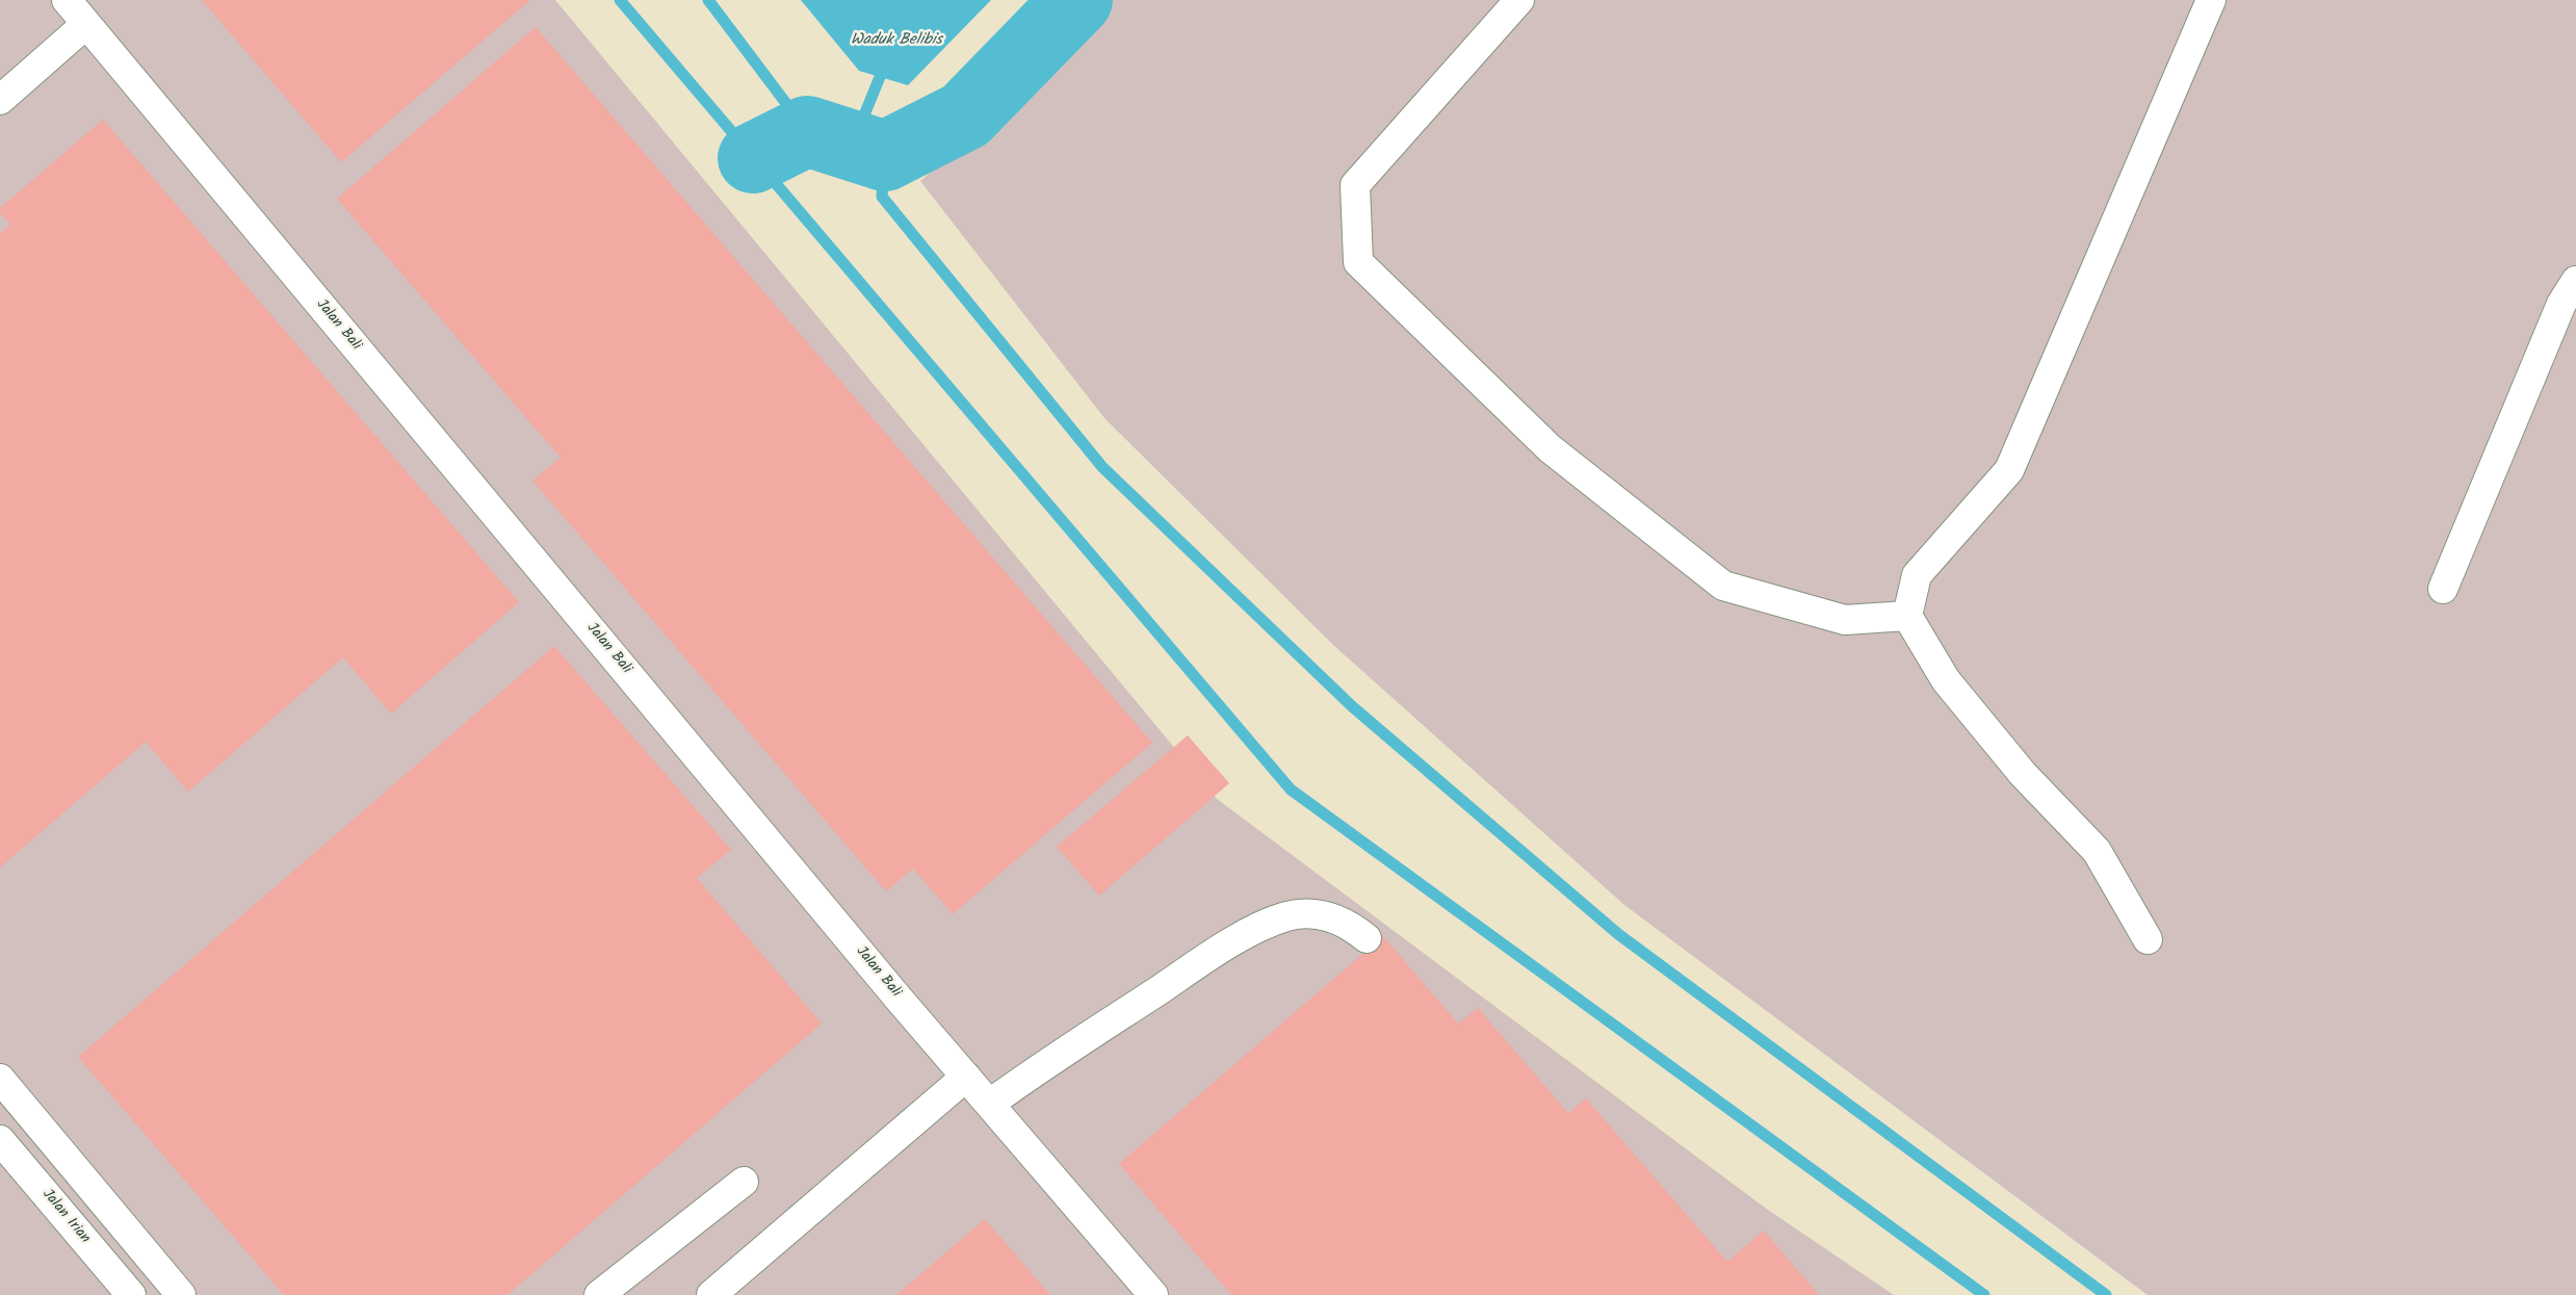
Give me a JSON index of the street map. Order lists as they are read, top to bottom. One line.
{"streets":{"lane":["Jalan Bali","Jalan Irian"]},"water":["Waduk Belibis"]}
